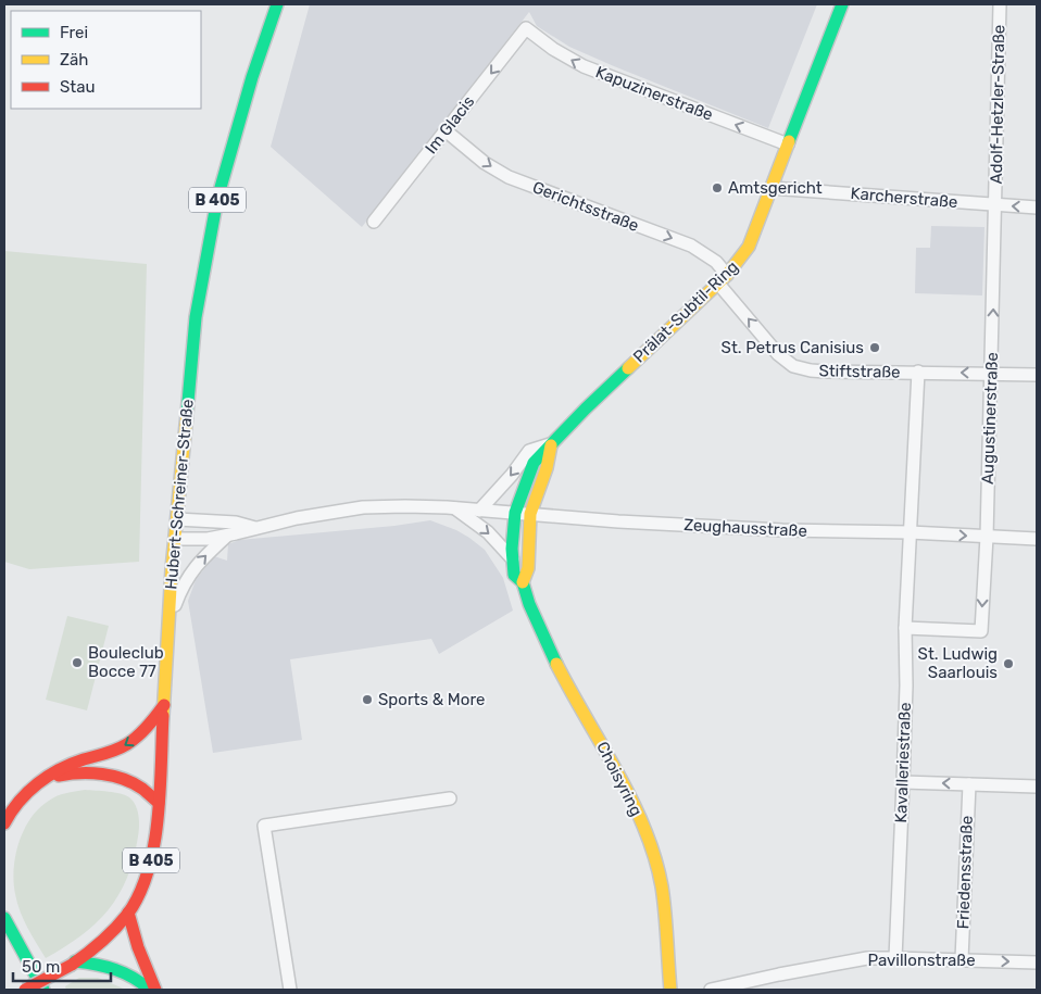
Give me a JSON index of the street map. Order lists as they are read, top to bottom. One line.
{"streets":{"street":["Kapuzinerstraße","Adolf-Hetzler-Straße","Im Glacis","Karcherstraße","B 405","Gerichtsstraße","Prälat-Subtil-Ring","Stiftstraße","Augustinerstraße","Hubert-Schreiner-Straße","Zeughausstraße","Kavalleriestraße","Choisyring","Friedensstraße","Pavillonstraße"]},"crossings":[["Kapuzinerstraße","Im Glacis"],["Kapuzinerstraße","Prälat-Subtil-Ring"],["Adolf-Hetzler-Straße","Karcherstraße"],["Adolf-Hetzler-Straße","Augustinerstraße"],["Im Glacis","Gerichtsstraße"],["Karcherstraße","Prälat-Subtil-Ring"],["Karcherstraße","Augustinerstraße"],["B 405","Hubert-Schreiner-Straße"],["Gerichtsstraße","Prälat-Subtil-Ring"],["Gerichtsstraße","Stiftstraße"],["Prälat-Subtil-Ring","Stiftstraße"],["Prälat-Subtil-Ring","Zeughausstraße"],["Prälat-Subtil-Ring","Choisyring"],["Stiftstraße","Augustinerstraße"],["Stiftstraße","Kavalleriestraße"],["Augustinerstraße","Zeughausstraße"],["Augustinerstraße","Kavalleriestraße"],["Hubert-Schreiner-Straße","Zeughausstraße"],["Zeughausstraße","Kavalleriestraße"],["Zeughausstraße","Choisyring"],["Kavalleriestraße","Pavillonstraße"],["Friedensstraße","Pavillonstraße"]],"one_way":["Kapuzinerstraße","Im Glacis","Gerichtsstraße","Stiftstraße"],"places":["Amtsgericht","St. Petrus Canisius","Bouleclub Bocce 77","St. Ludwig Saarlouis","Sports & More"],"legend":["Frei","Zäh","Stau"],"scale_bar":"50 m"}
